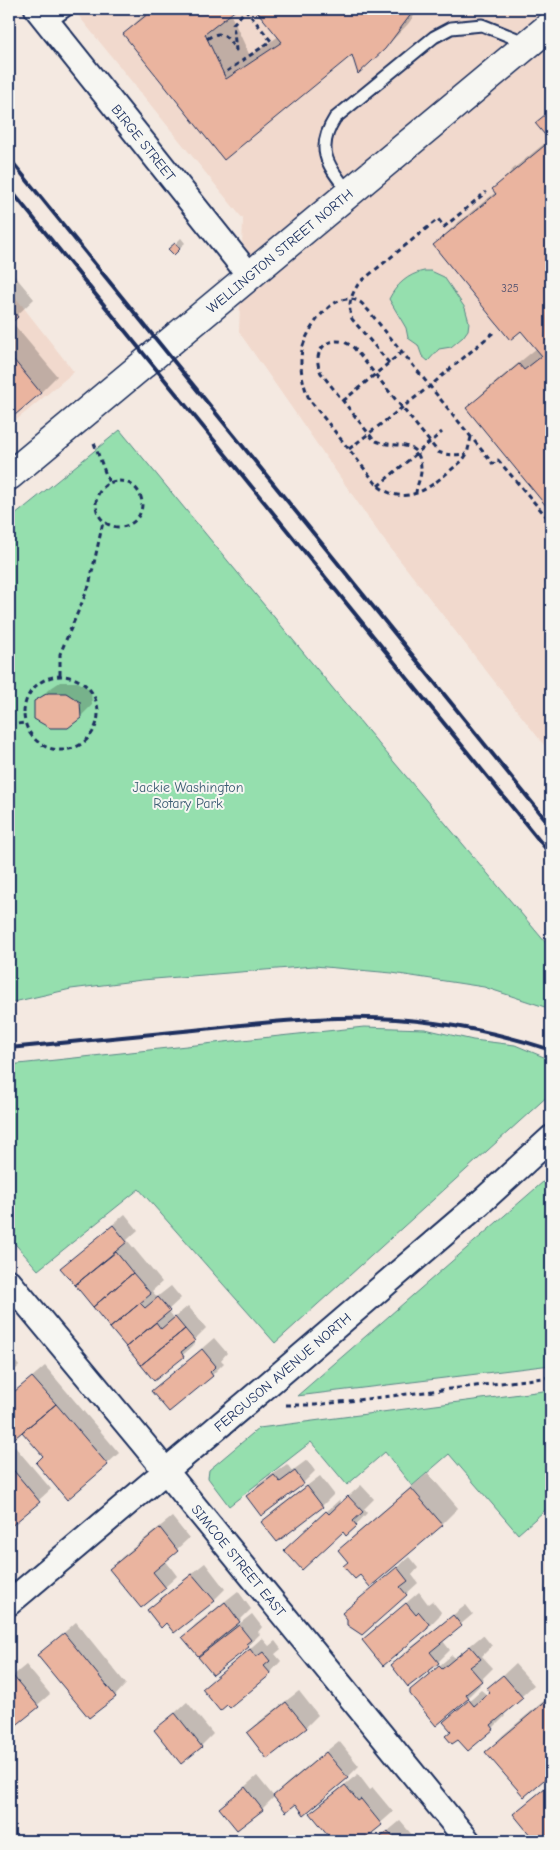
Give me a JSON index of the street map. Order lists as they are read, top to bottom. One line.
{"streets":{"main road":["WELLINGTON STREET NORTH"],"street":["BIRGE STREET","FERGUSON AVENUE NORTH","SIMCOE STREET EAST"]},"crossings":[["BIRGE STREET","WELLINGTON STREET NORTH"],["FERGUSON AVENUE NORTH","SIMCOE STREET EAST"]],"parks":["Jackie Washington Rotary Park"],"house_numbers":["325"]}
